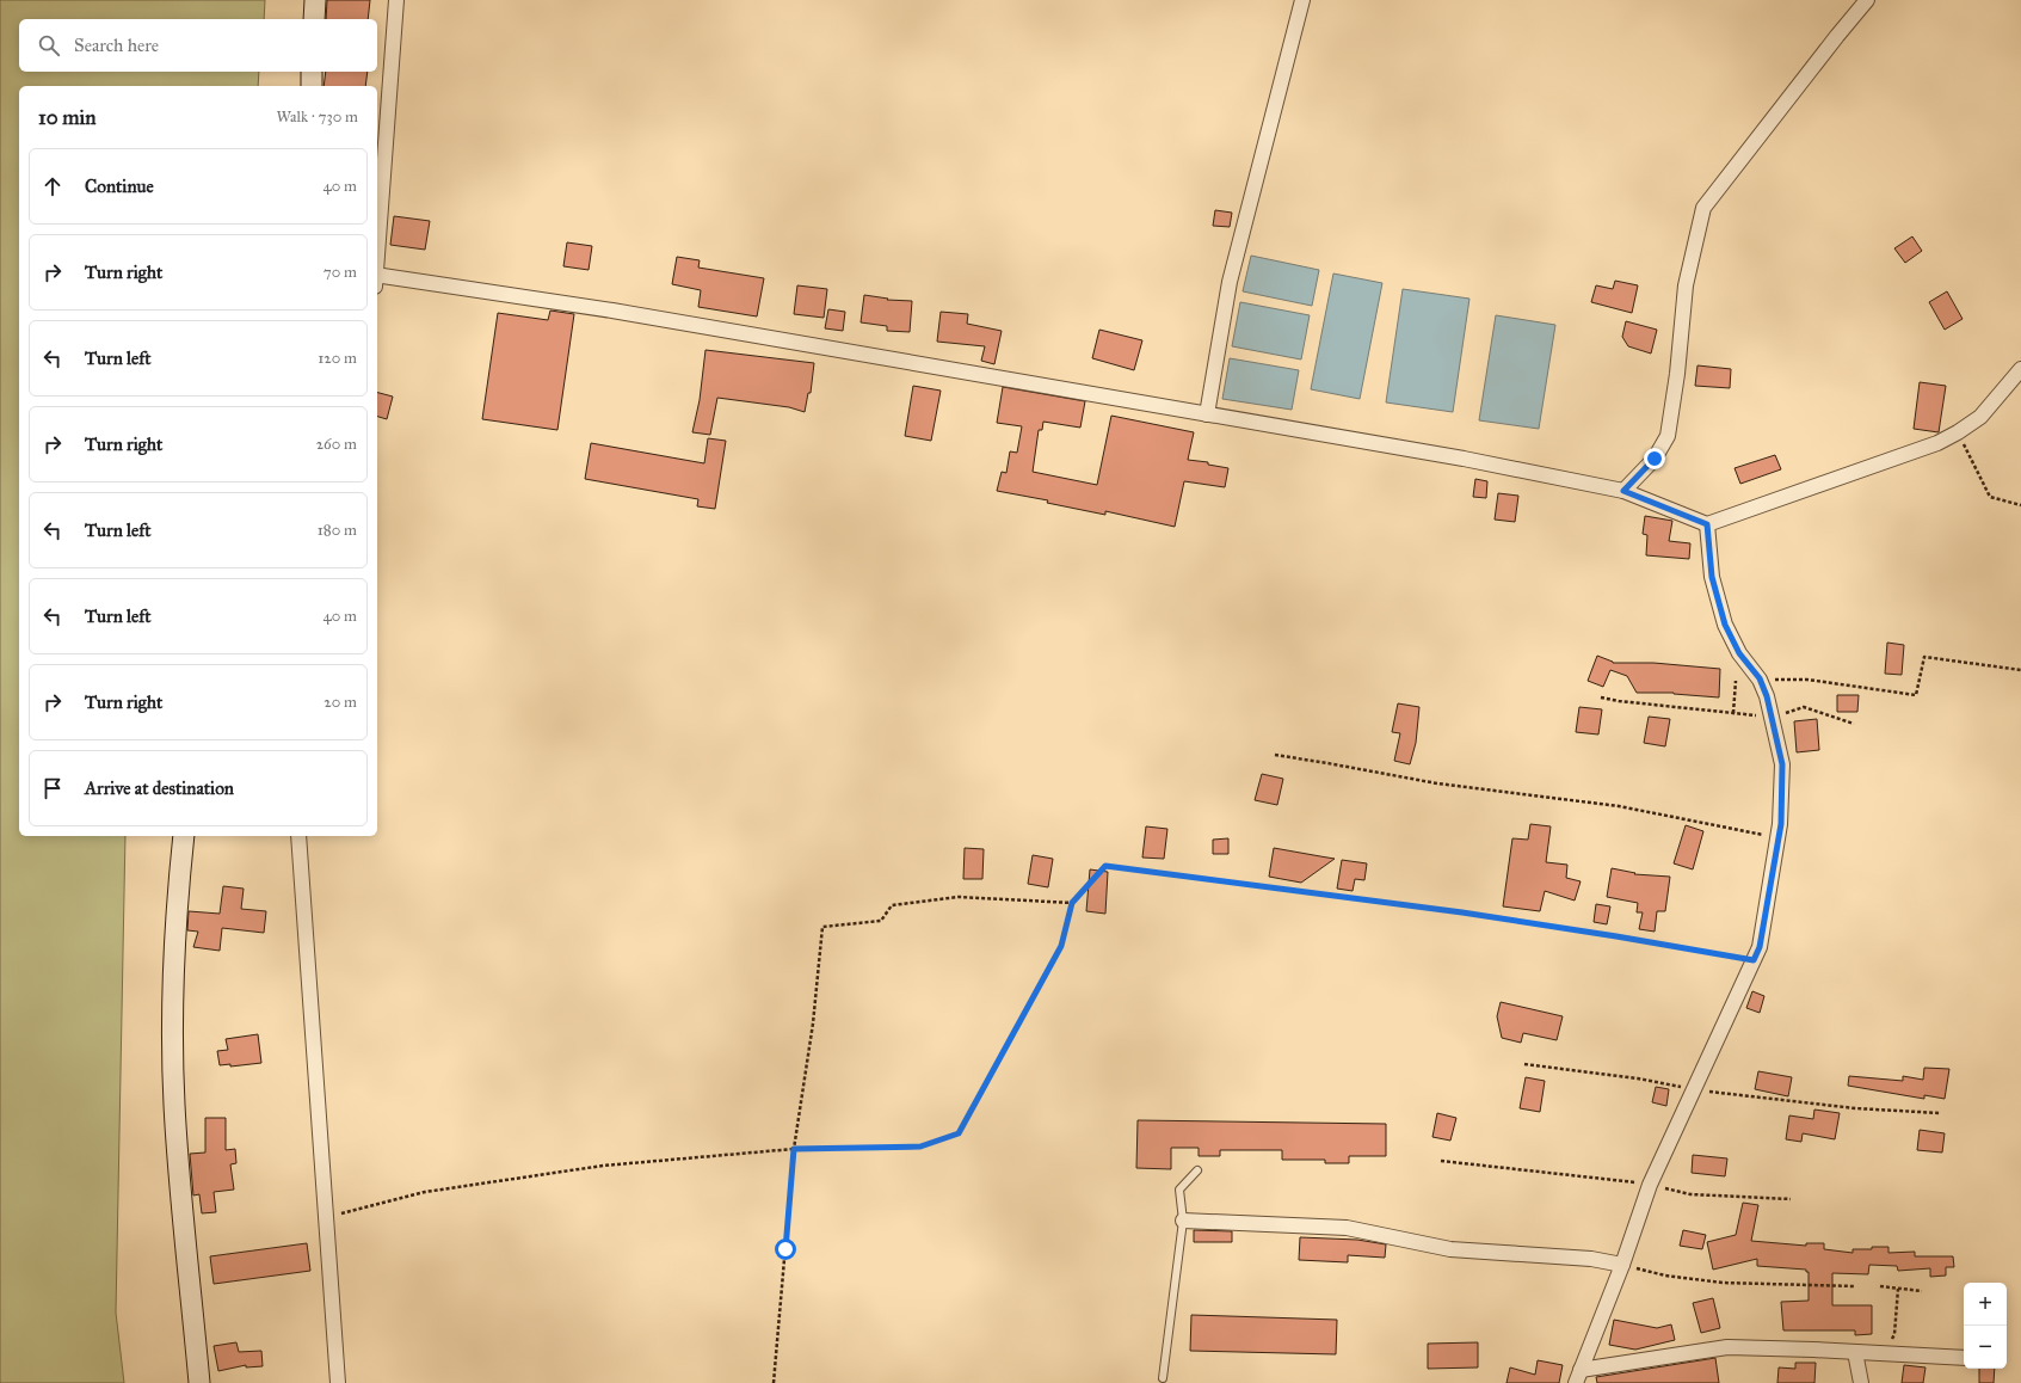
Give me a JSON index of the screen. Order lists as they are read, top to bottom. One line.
{"page":{"search":"Search here","heading":["10 min","Walk · 730 m"],"list":[["Continue","40 m"],["Turn right","70 m"],["Turn left","120 m"],["Turn right","260 m"],["Turn left","180 m"],["Turn left","40 m"],["Turn right","20 m"],"Arrive at destination"],"map_buttons":["+","−"]}}
